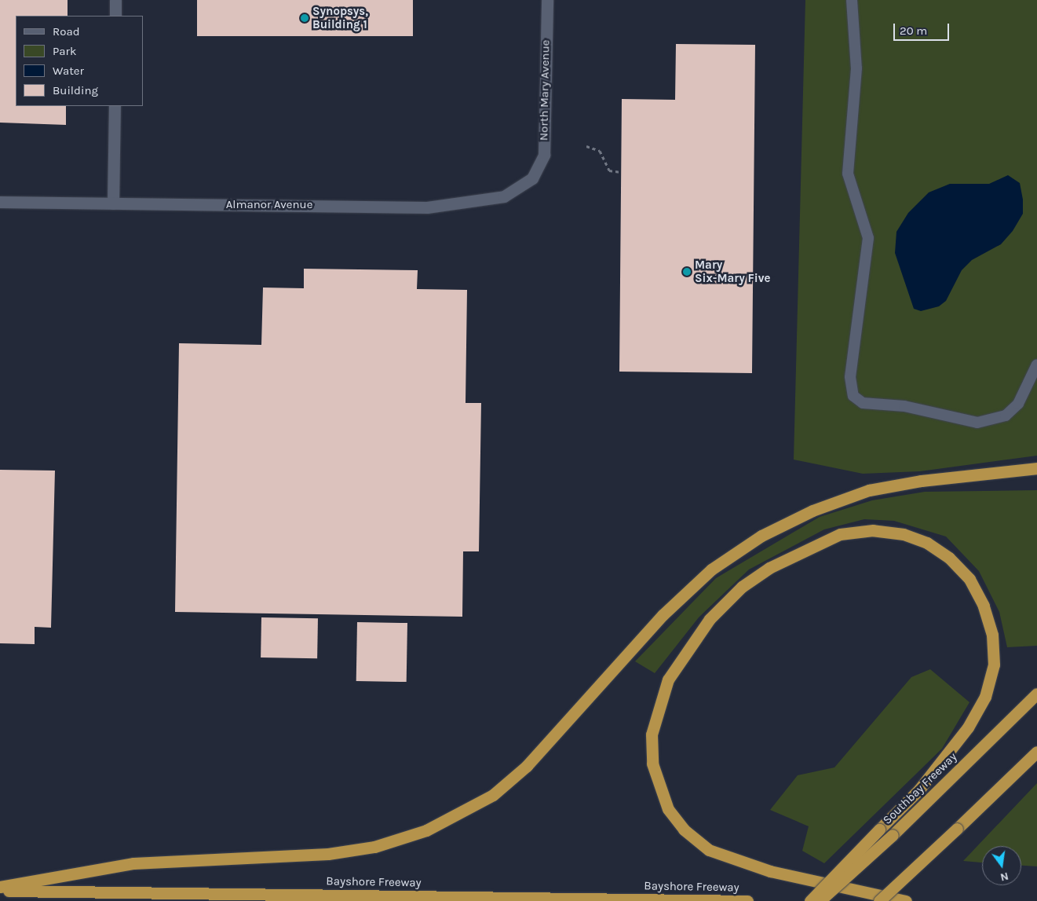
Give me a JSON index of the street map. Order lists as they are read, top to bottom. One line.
{"streets":{"highway":["Southbay Freeway","Bayshore Freeway"],"street":["North Mary Avenue","Almanor Avenue"]},"crossings":[["North Mary Avenue","Almanor Avenue"]],"places":["Synopsys, Building 1","Mary Six-Mary Five"],"legend":["Road","Park","Water","Building"],"scale_bar":"20 m","north":"bottom"}
